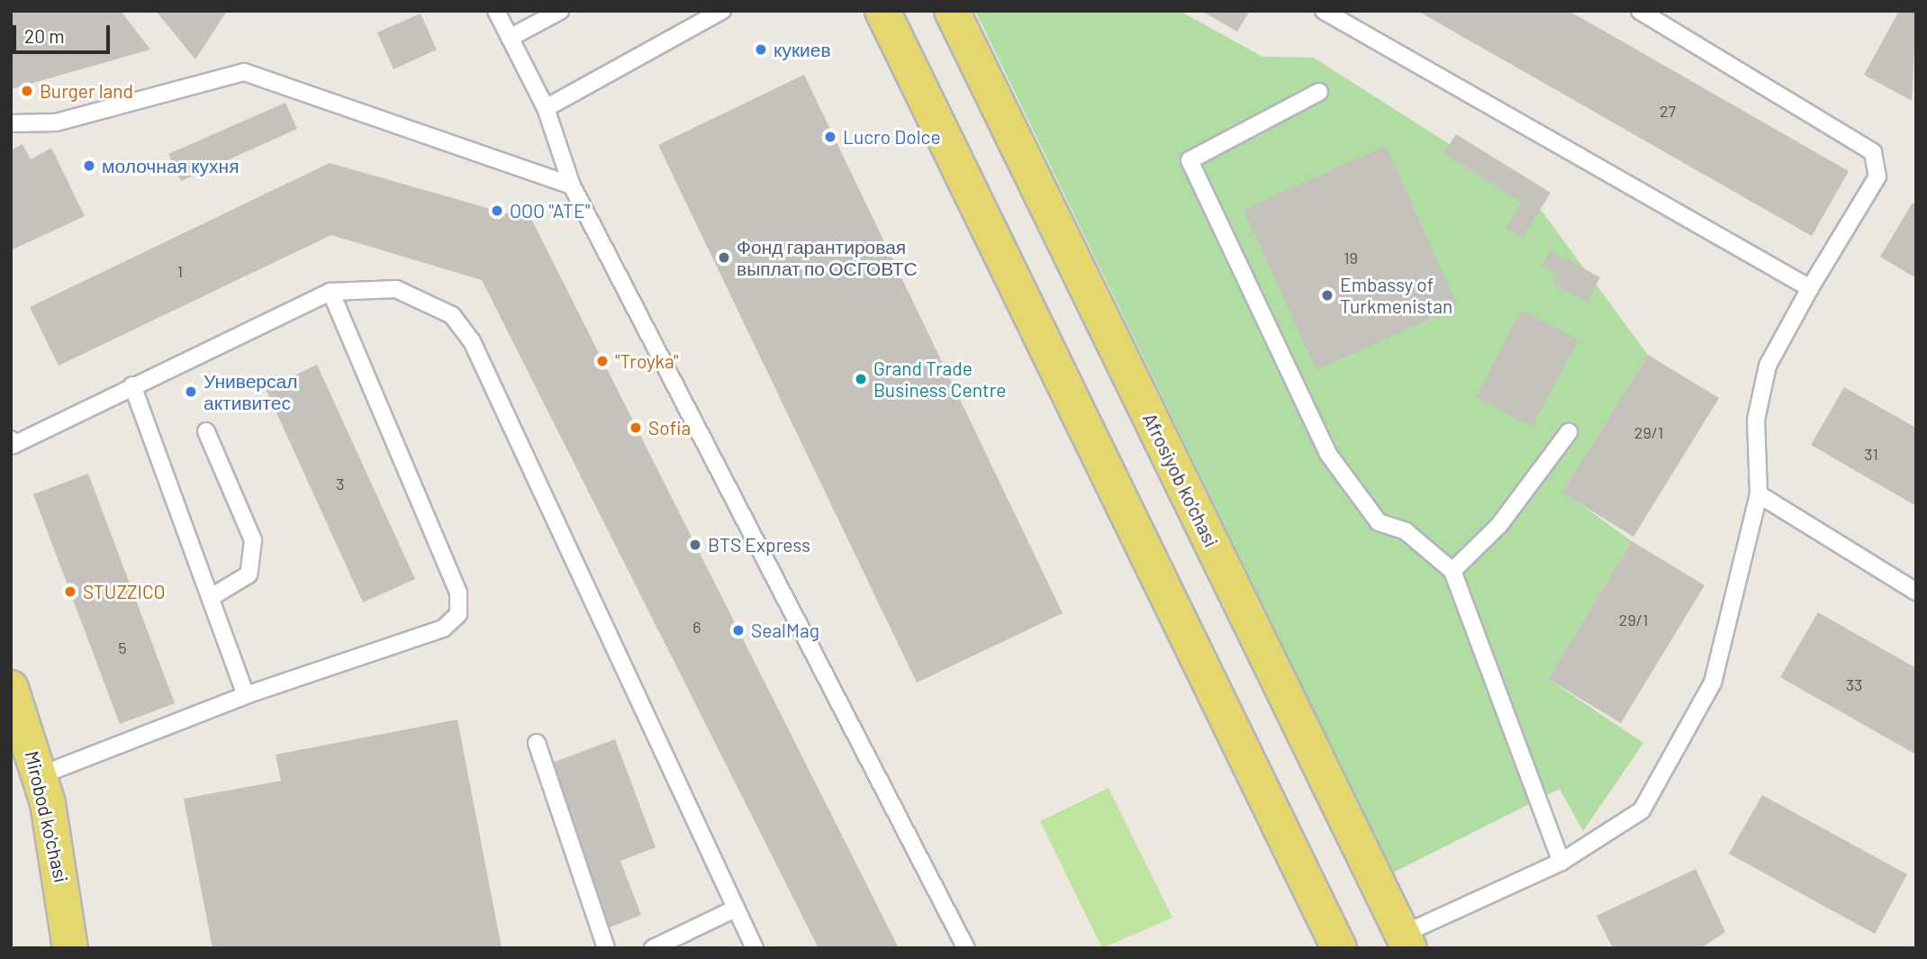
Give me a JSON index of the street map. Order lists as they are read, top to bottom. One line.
{"streets":{"main road":["Afrosiyob ko'chasi","Mirobod ko'chasi"]},"places":["кукиев","Burger land","Lucro Dolce","молочная кухня","OOO \"ATE\"","Фонд гарантировая выплат по ОСГОВТС","Embassy of Turkmenistan","\"Troyka\"","Grand Trade Business Centre","Универсал активитес","Sofia","BTS Express","STUZZICO","SealMag"],"house_numbers":["27","19","1","29/1","31","3","29/1","6","5","33"],"scale_bar":"20 m"}
